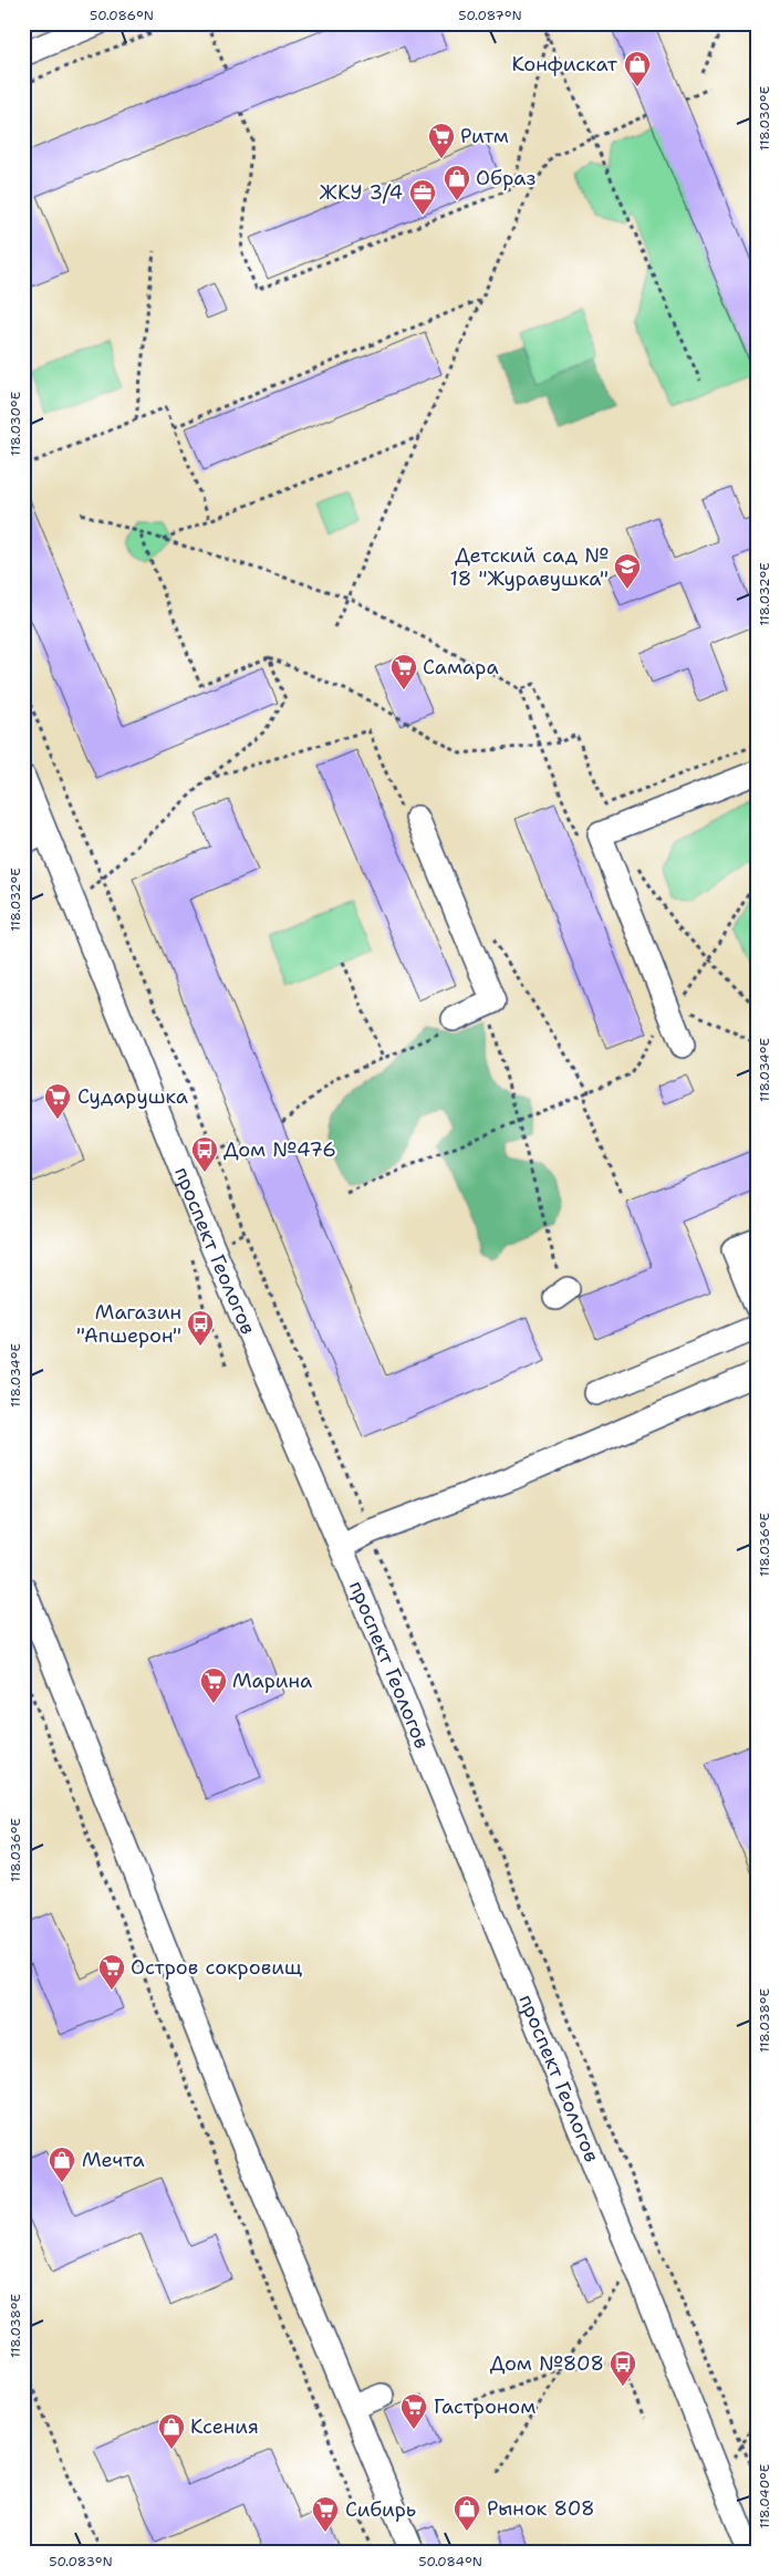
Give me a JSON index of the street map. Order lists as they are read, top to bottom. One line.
{"streets":{"street":["проспект Геологов"]},"places":{"shop":["Конфискат","Образ","Мечта","Ксения","Рынок 808"],"supermarket":["Ритм","Самара","Сударушка","Марина","Остров сокровищ","Гастроном","Сибирь"],"office":["ЖКУ 3/4"],"school or university":["Детский сад № 18 \"Журавушка\""],"bus stop":["Дом №476","Магазин \"Апшерон\"","Дом №808"]},"coordinates":["50.086°N","50.087°N","118.030°E","118.032°E","118.034°E","118.036°E","118.038°E","118.040°E","50.083°N","50.084°N"]}
